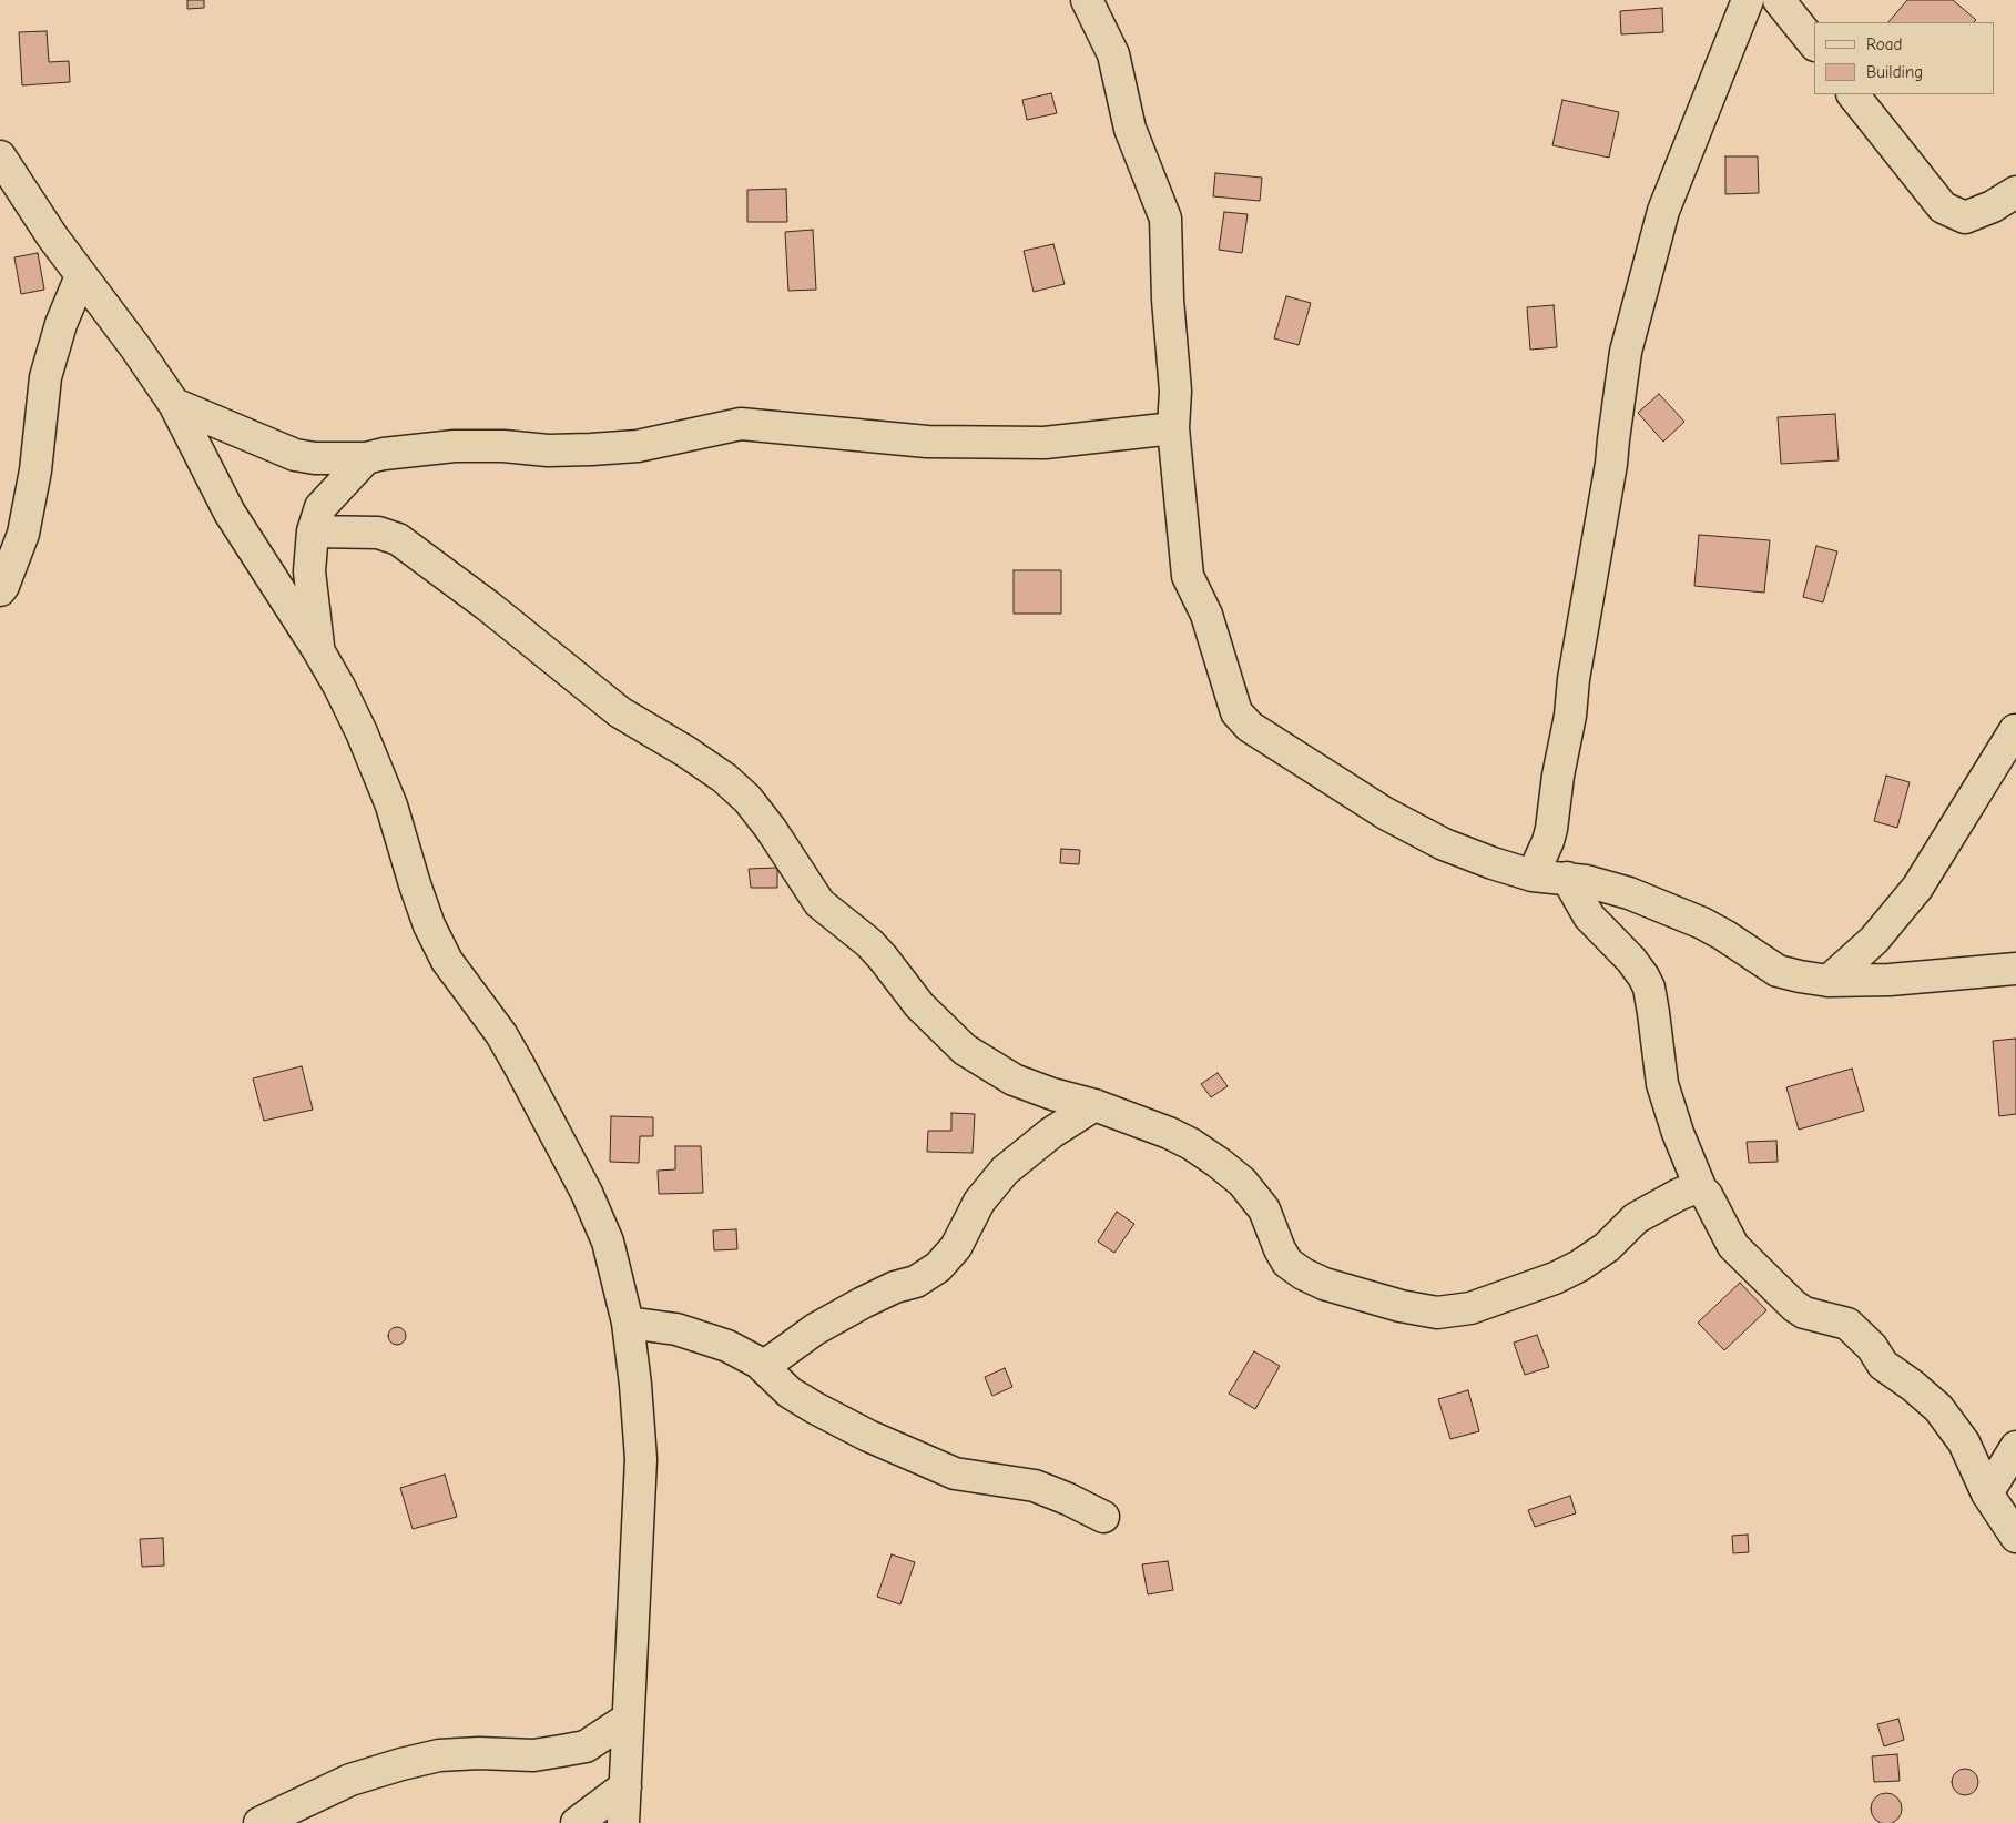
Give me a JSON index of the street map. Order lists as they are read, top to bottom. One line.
{"legend":["Road","Building"]}
